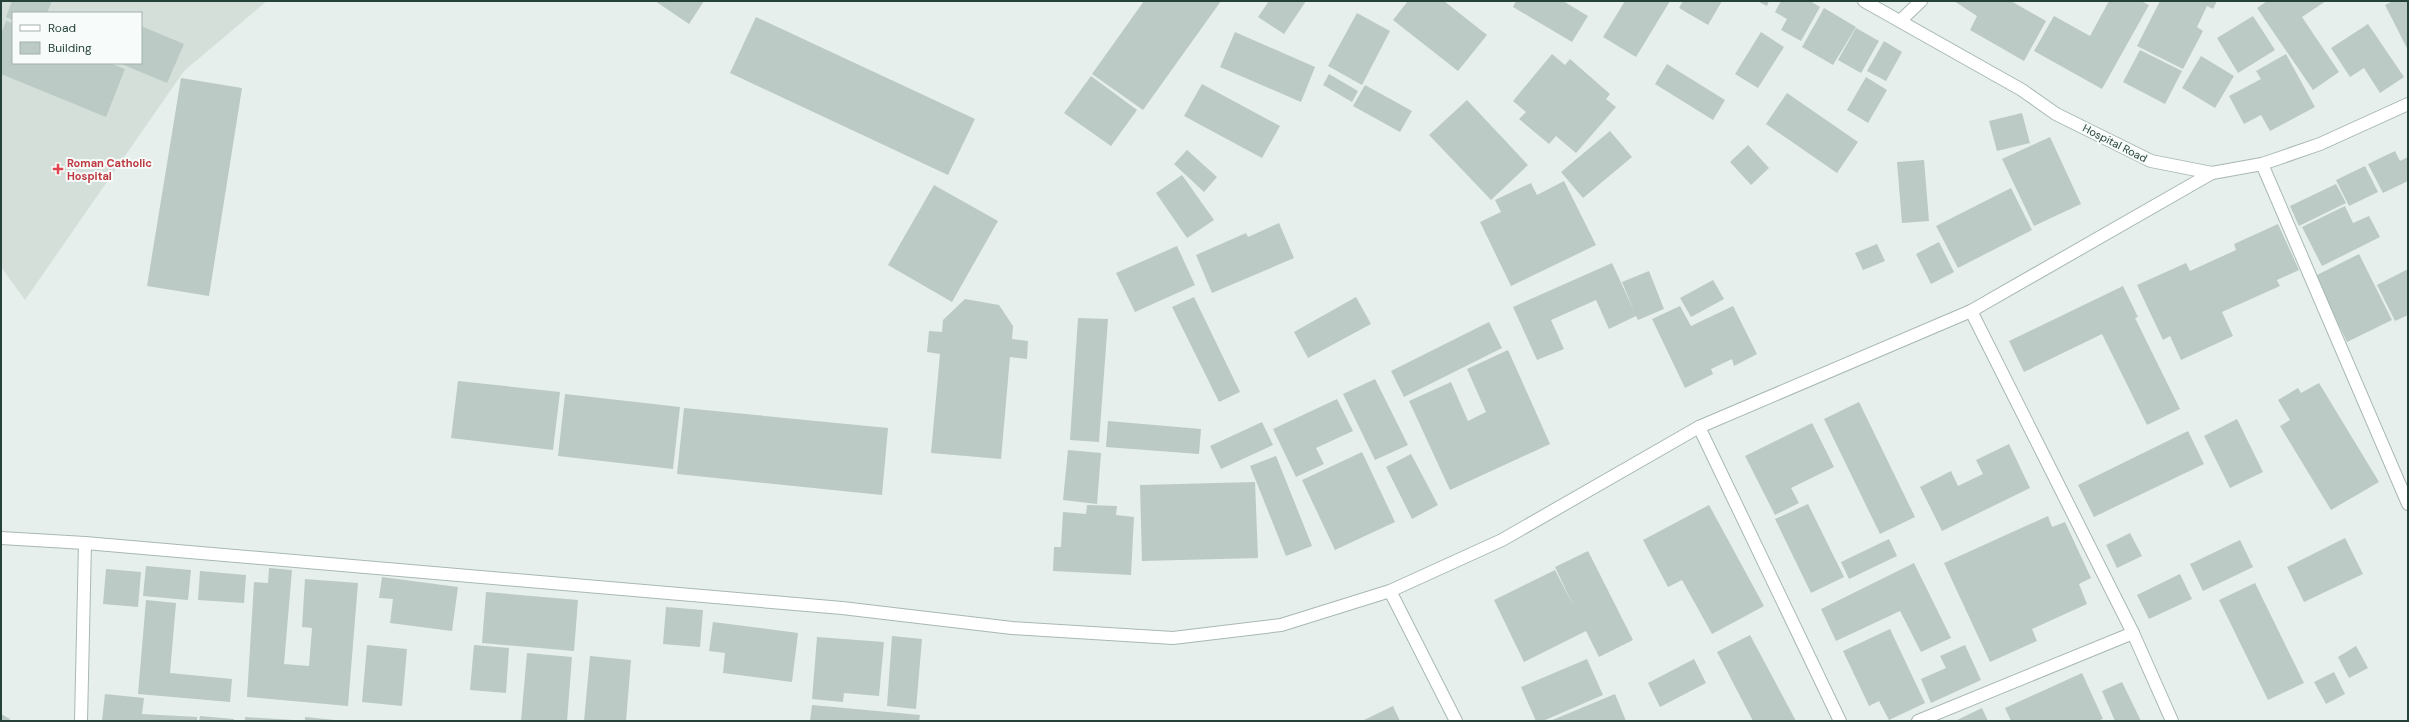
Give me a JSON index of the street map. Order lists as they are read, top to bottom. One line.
{"streets":{"street":["Hospital Road"]},"places":{"health":["Roman Catholic Hospital"]},"legend":["Road","Building"]}
